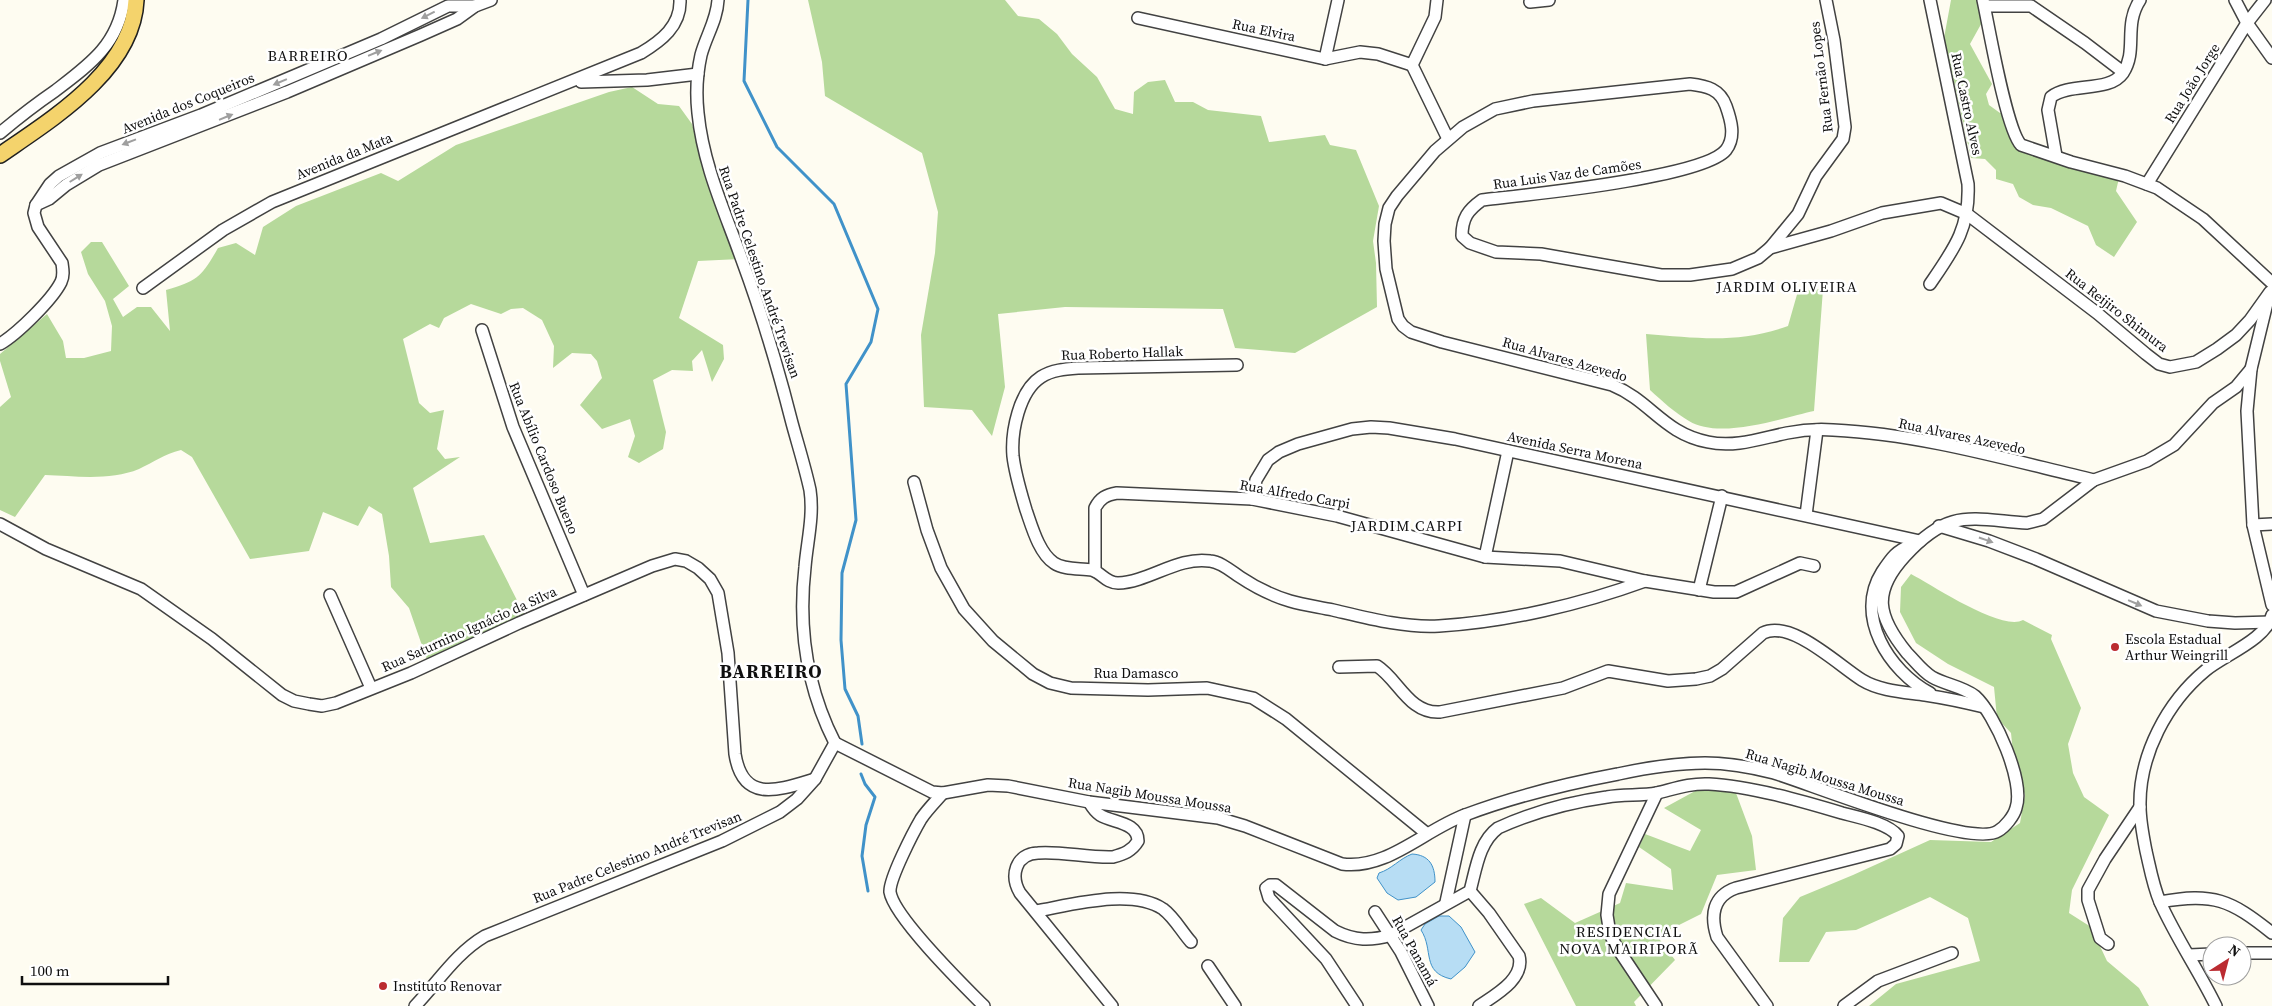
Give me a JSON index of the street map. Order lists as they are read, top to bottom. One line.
{"streets":{"street":["Rua Elvira","Rua Fernão Lopes","Rua João Jorge","Avenida dos Coqueiros","Rua Castro Alves","Avenida da Mata","Rua Luis Vaz de Camões","Rua Padre Celestino André Trevisan","Rua Reijiro Shimura","Rua Roberto Hallak","Rua Alvares Azevedo","Avenida Serra Morena","Rua Abílio Cardoso Bueno","Rua Alfredo Carpi","Rua Saturnino Ignácio da Silva","Rua Damasco","Rua Nagib Moussa Moussa","Rua Panamá"]},"crossings":[["Rua Fernão Lopes","Rua Luis Vaz de Camões"],["Rua Castro Alves","Rua Luis Vaz de Camões"],["Rua Castro Alves","Rua Reijiro Shimura"],["Avenida da Mata","Rua Padre Celestino André Trevisan"],["Rua Luis Vaz de Camões","Rua Reijiro Shimura"],["Rua Luis Vaz de Camões","Rua Alvares Azevedo"],["Rua Padre Celestino André Trevisan","Rua Saturnino Ignácio da Silva"],["Rua Padre Celestino André Trevisan","Rua Nagib Moussa Moussa"],["Rua Roberto Hallak","Rua Alfredo Carpi"],["Rua Alvares Azevedo","Rua Nagib Moussa Moussa"],["Avenida Serra Morena","Rua Alfredo Carpi"],["Avenida Serra Morena","Rua Nagib Moussa Moussa"],["Rua Abílio Cardoso Bueno","Rua Saturnino Ignácio da Silva"],["Rua Damasco","Rua Nagib Moussa Moussa"]],"districts":["BARREIRO","JARDIM OLIVEIRA","JARDIM CARPI","BARREIRO","RESIDENCIAL NOVA MAIRIPORÃ"],"places":["Escola Estadual Arthur Weingrill","Instituto Renovar"],"scale_bar":"100 m","north":"top right"}
